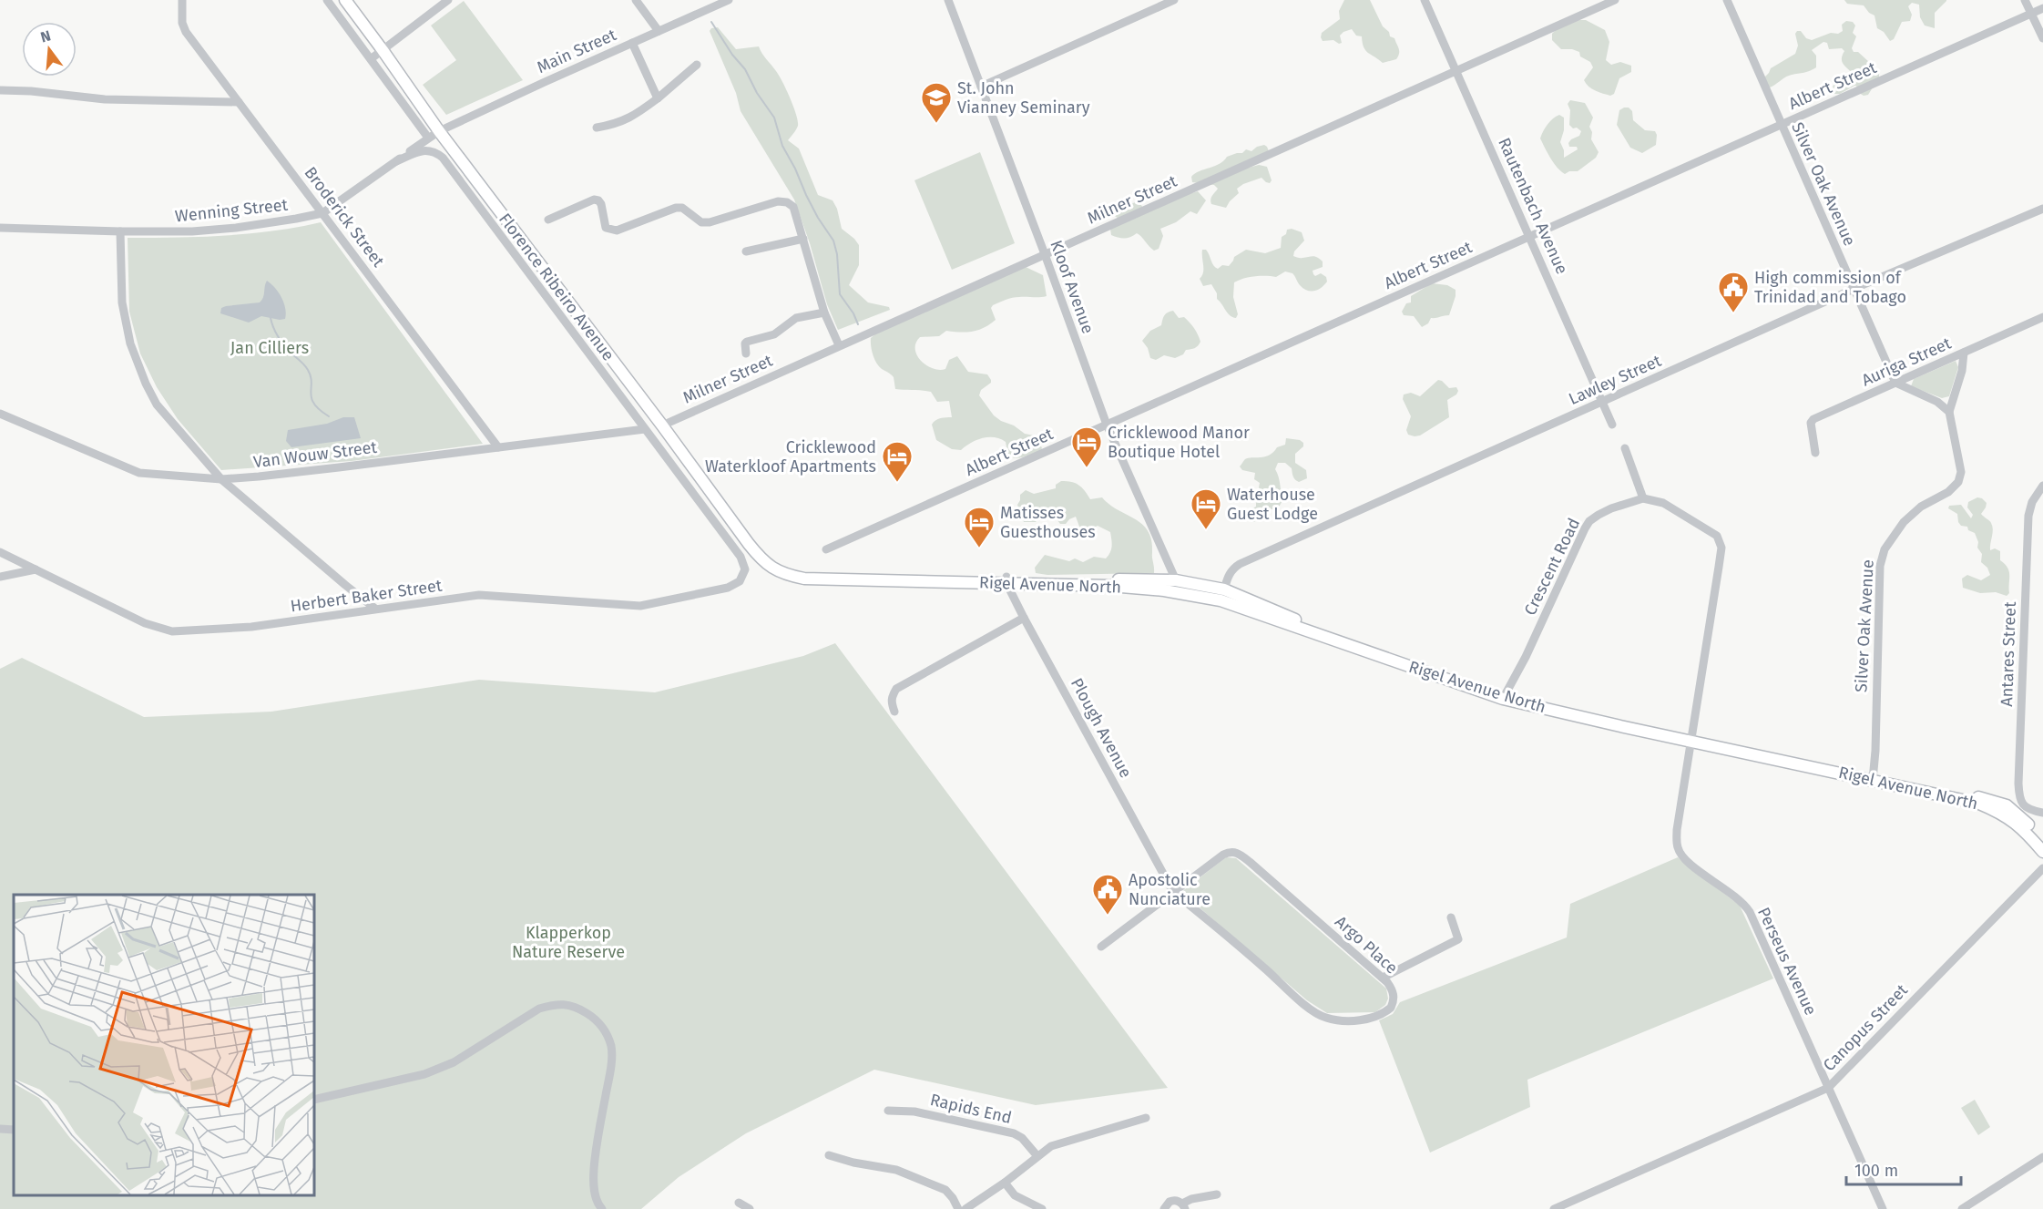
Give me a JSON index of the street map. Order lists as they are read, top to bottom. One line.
{"streets":{"main road":["Florence Ribeiro Avenue","Rigel Avenue North"],"street":["Main Street","Albert Street","Silver Oak Avenue","Milner Street","Rautenbach Avenue","Wenning Street","Broderick Street","Kloof Avenue","Auriga Street","Lawley Street","Van Wouw Street","Crescent Road","Herbert Baker Street","Antares Street","Plough Avenue","Argo Place","Perseus Avenue","Canopus Street","Rapids End"]},"crossings":[["Main Street","Wenning Street"],["Main Street","Florence Ribeiro Avenue"],["Albert Street","Silver Oak Avenue"],["Albert Street","Rautenbach Avenue"],["Albert Street","Kloof Avenue"],["Silver Oak Avenue","Auriga Street"],["Silver Oak Avenue","Lawley Street"],["Silver Oak Avenue","Rigel Avenue North"],["Milner Street","Rautenbach Avenue"],["Milner Street","Florence Ribeiro Avenue"],["Milner Street","Kloof Avenue"],["Rautenbach Avenue","Lawley Street"],["Wenning Street","Broderick Street"],["Wenning Street","Florence Ribeiro Avenue"],["Broderick Street","Van Wouw Street"],["Florence Ribeiro Avenue","Rigel Avenue North"],["Kloof Avenue","Rigel Avenue North"],["Lawley Street","Rigel Avenue North"],["Van Wouw Street","Herbert Baker Street"],["Crescent Road","Rigel Avenue North"],["Rigel Avenue North","Plough Avenue"],["Rigel Avenue North","Perseus Avenue"],["Plough Avenue","Argo Place"],["Perseus Avenue","Canopus Street"]],"parks":["Jan Cilliers","Klapperkop Nature Reserve"],"places":{"school or university":["St. John Vianney Seminary"],"public building":["High commission of Trinidad and Tobago","Apostolic Nunciature"],"hotel":["Cricklewood Manor Boutique Hotel","Cricklewood Waterkloof Apartments","Waterhouse Guest Lodge","Matisses Guesthouses"]},"scale_bar":"100 m","north":"top"}
